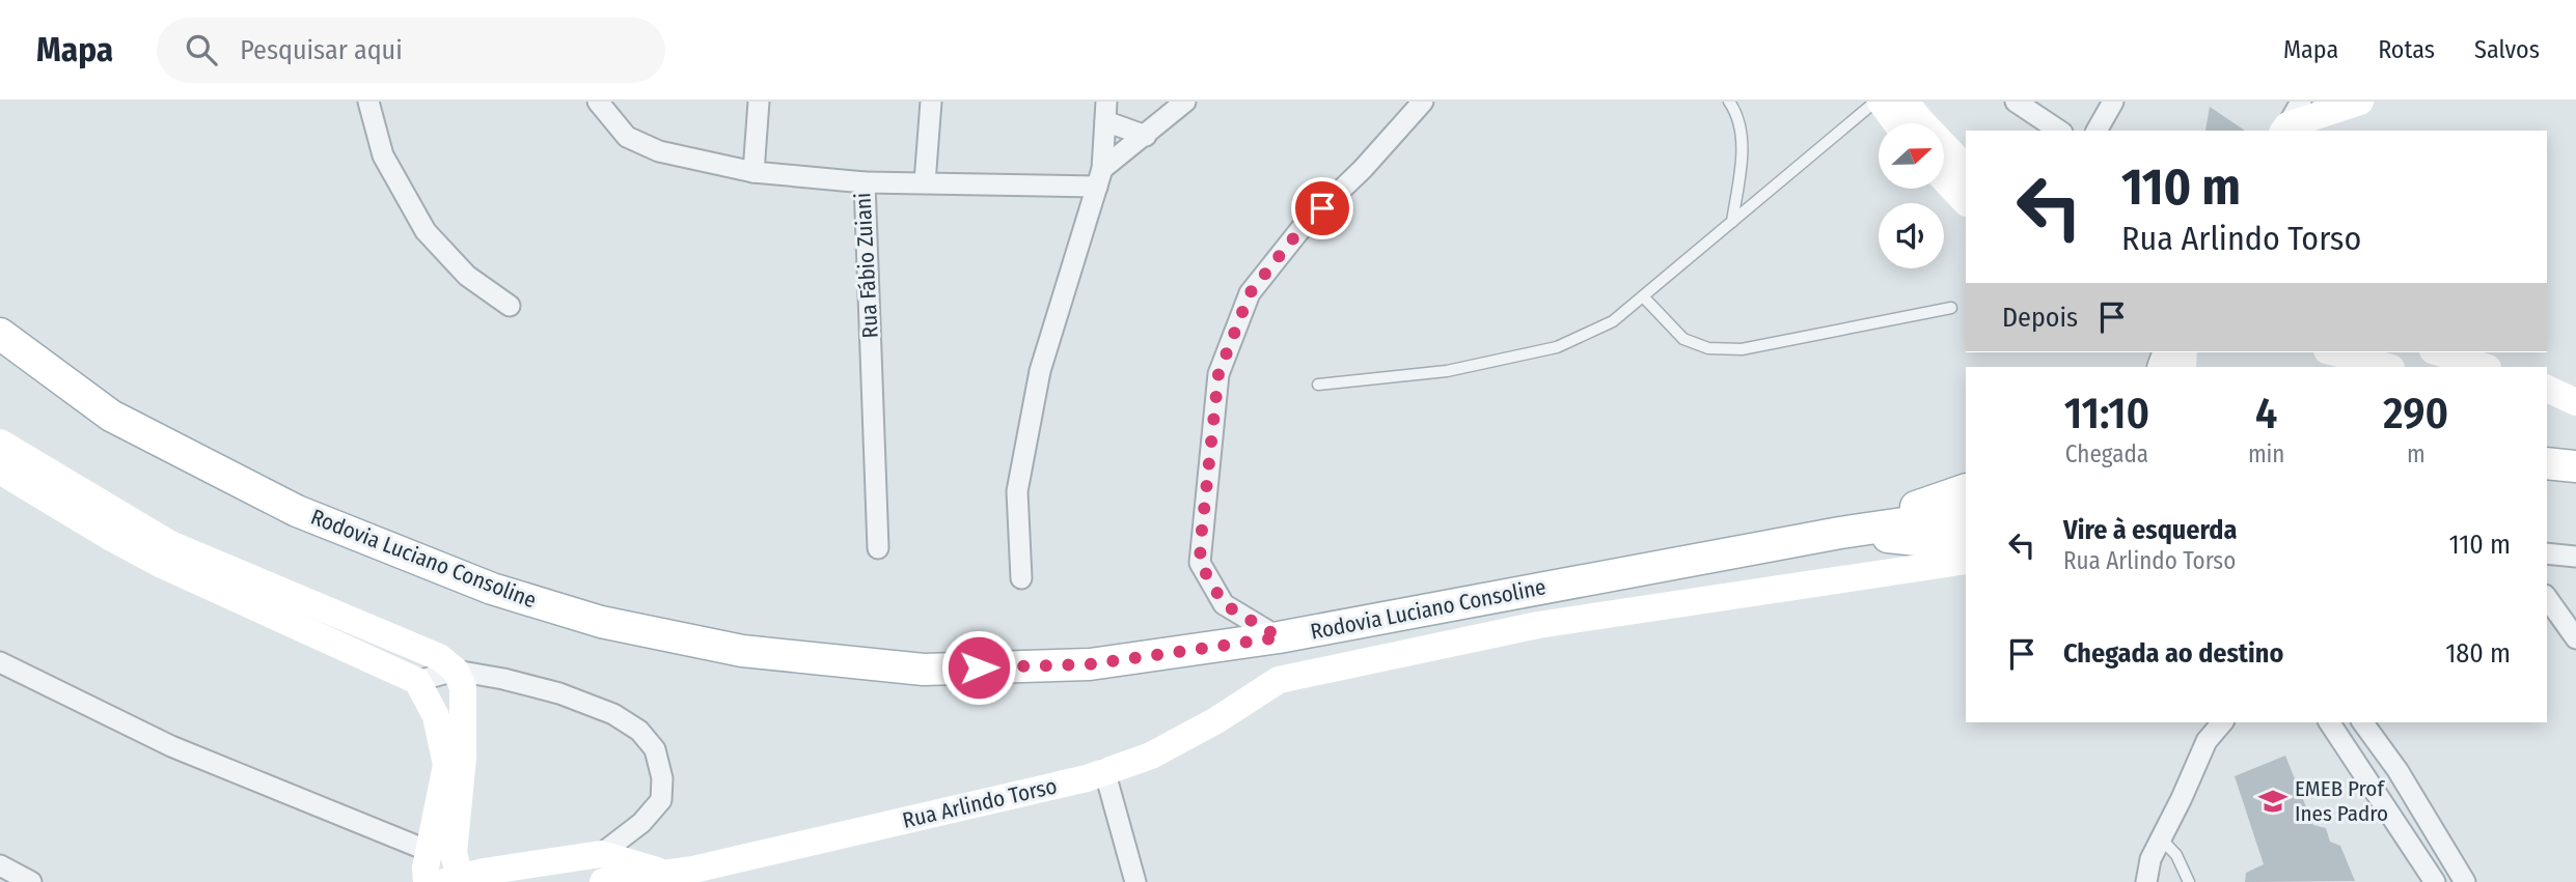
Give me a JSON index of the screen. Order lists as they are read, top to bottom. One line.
{"streets":{"main road":["Rodovia Luciano Consoline","Rua Arlindo Torso"],"street":["Rua Fábio Zuiani"]},"places":{"school or university":["EMEB Prof Ines Padro"]},"north":"right","page":{"header":"Mapa","search":"Pesquisar aqui","nav":["Mapa","Rotas","Salvos"],"turn":["110 m","Rua Arlindo Torso"],"then":"Depois","eta":["11:10","Chegada","4","min","290","m"],"list":[{"name":"Vire à esquerda","note":"Rua Arlindo Torso","value":"110 m"},{"name":"Chegada ao destino","value":"180 m"}]}}
